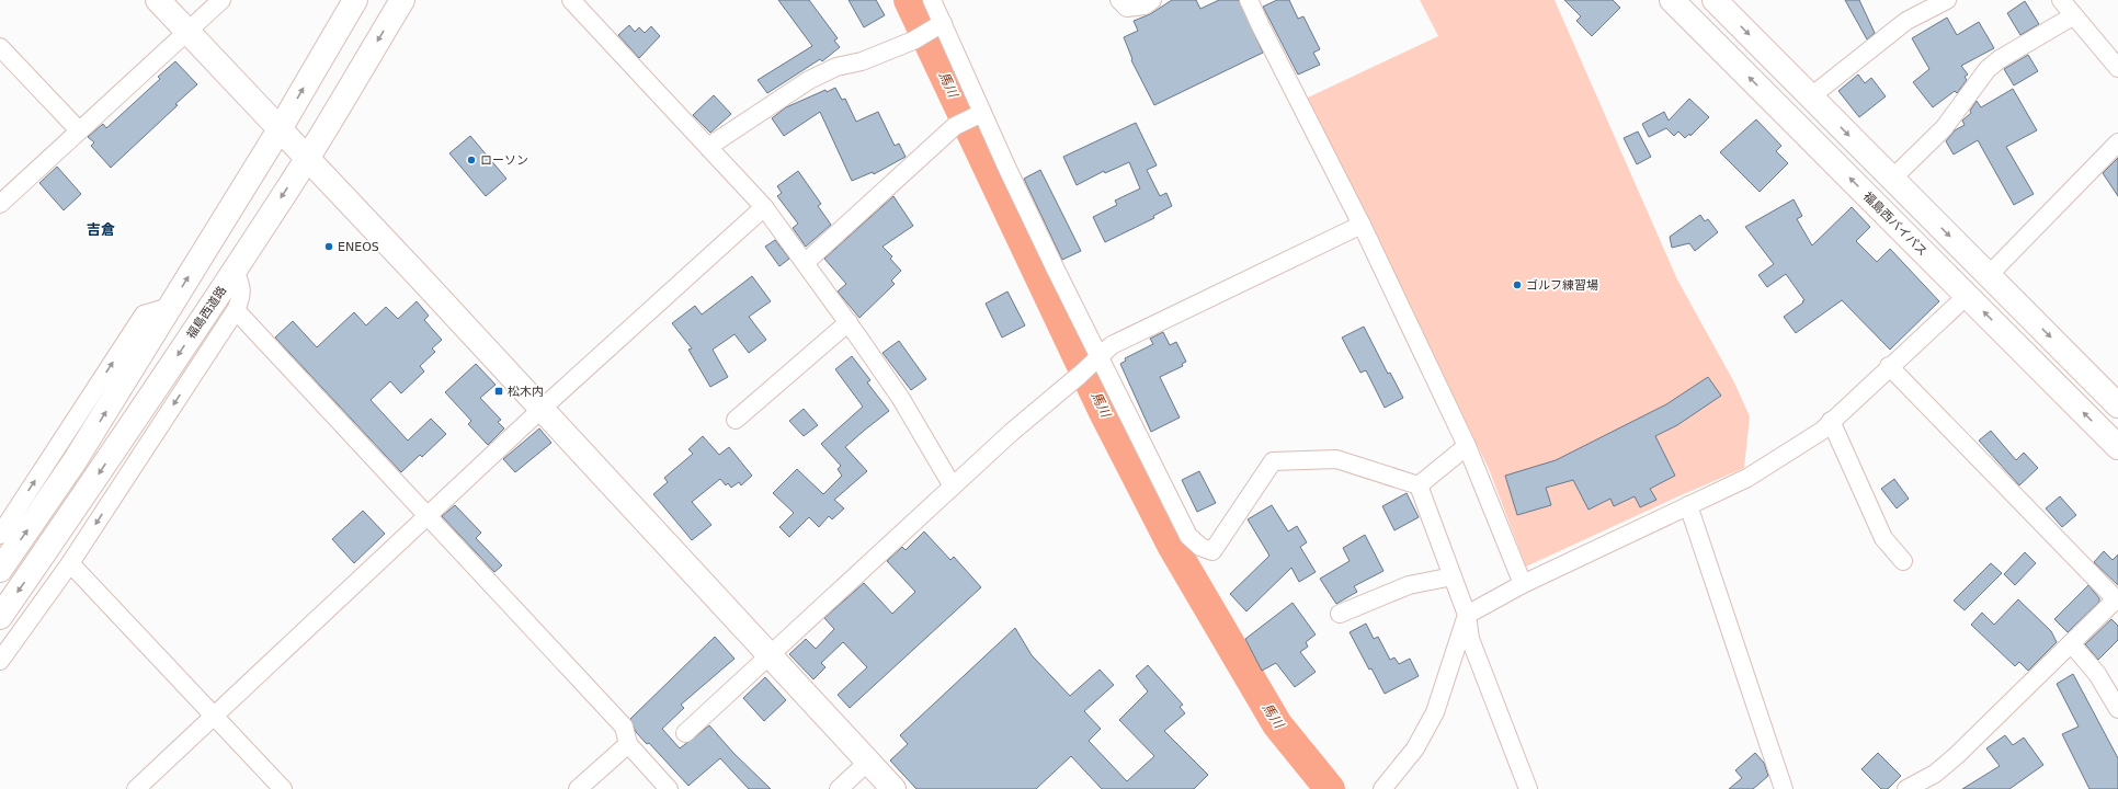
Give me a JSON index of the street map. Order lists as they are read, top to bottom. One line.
{"streets":{"main road":["福島西バイパス","福島西道路"]},"districts":["吉倉"],"water":["馬川"],"places":{"other":["ローソン","ENEOS","ゴルフ練習場"],"transit":["松木内"]}}
